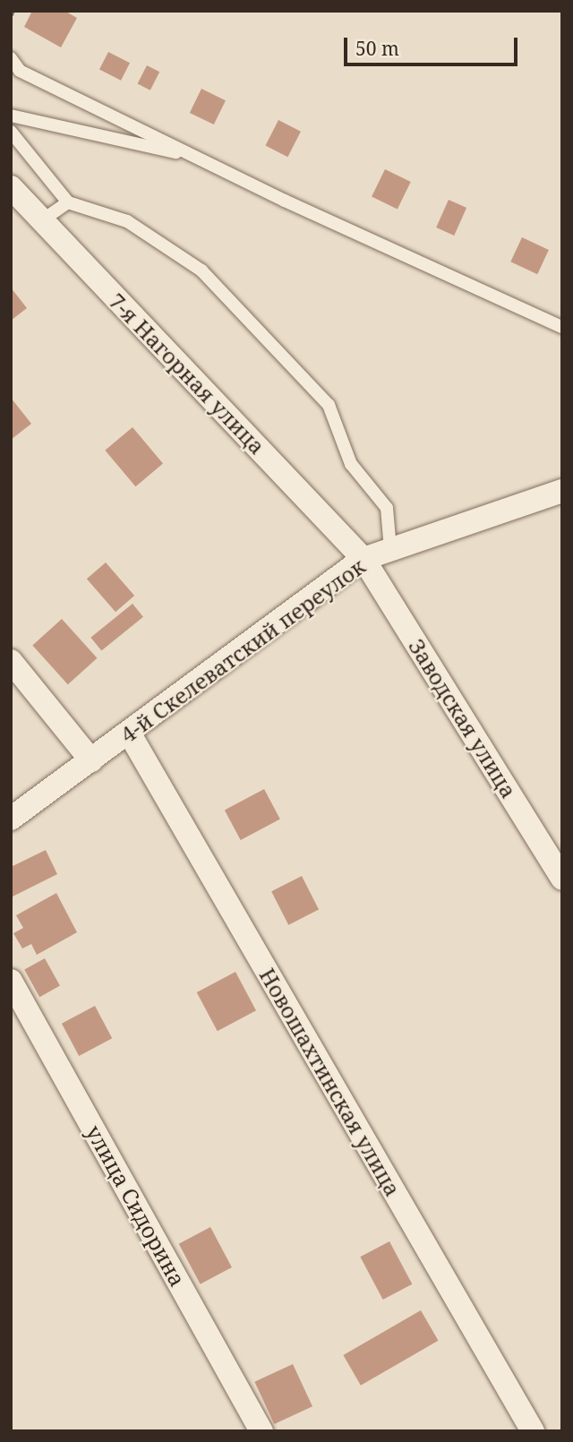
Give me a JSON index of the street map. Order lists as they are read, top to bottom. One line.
{"streets":{"street":["7-я Нагорная улица","4-й Скелеватский переулок","Заводская улица","Новошахтинская улица","улица Сидорина"]},"crossings":[["7-я Нагорная улица","4-й Скелеватский переулок"],["7-я Нагорная улица","Заводская улица"],["4-й Скелеватский переулок","Заводская улица"],["4-й Скелеватский переулок","Новошахтинская улица"]],"scale_bar":"50 m"}
